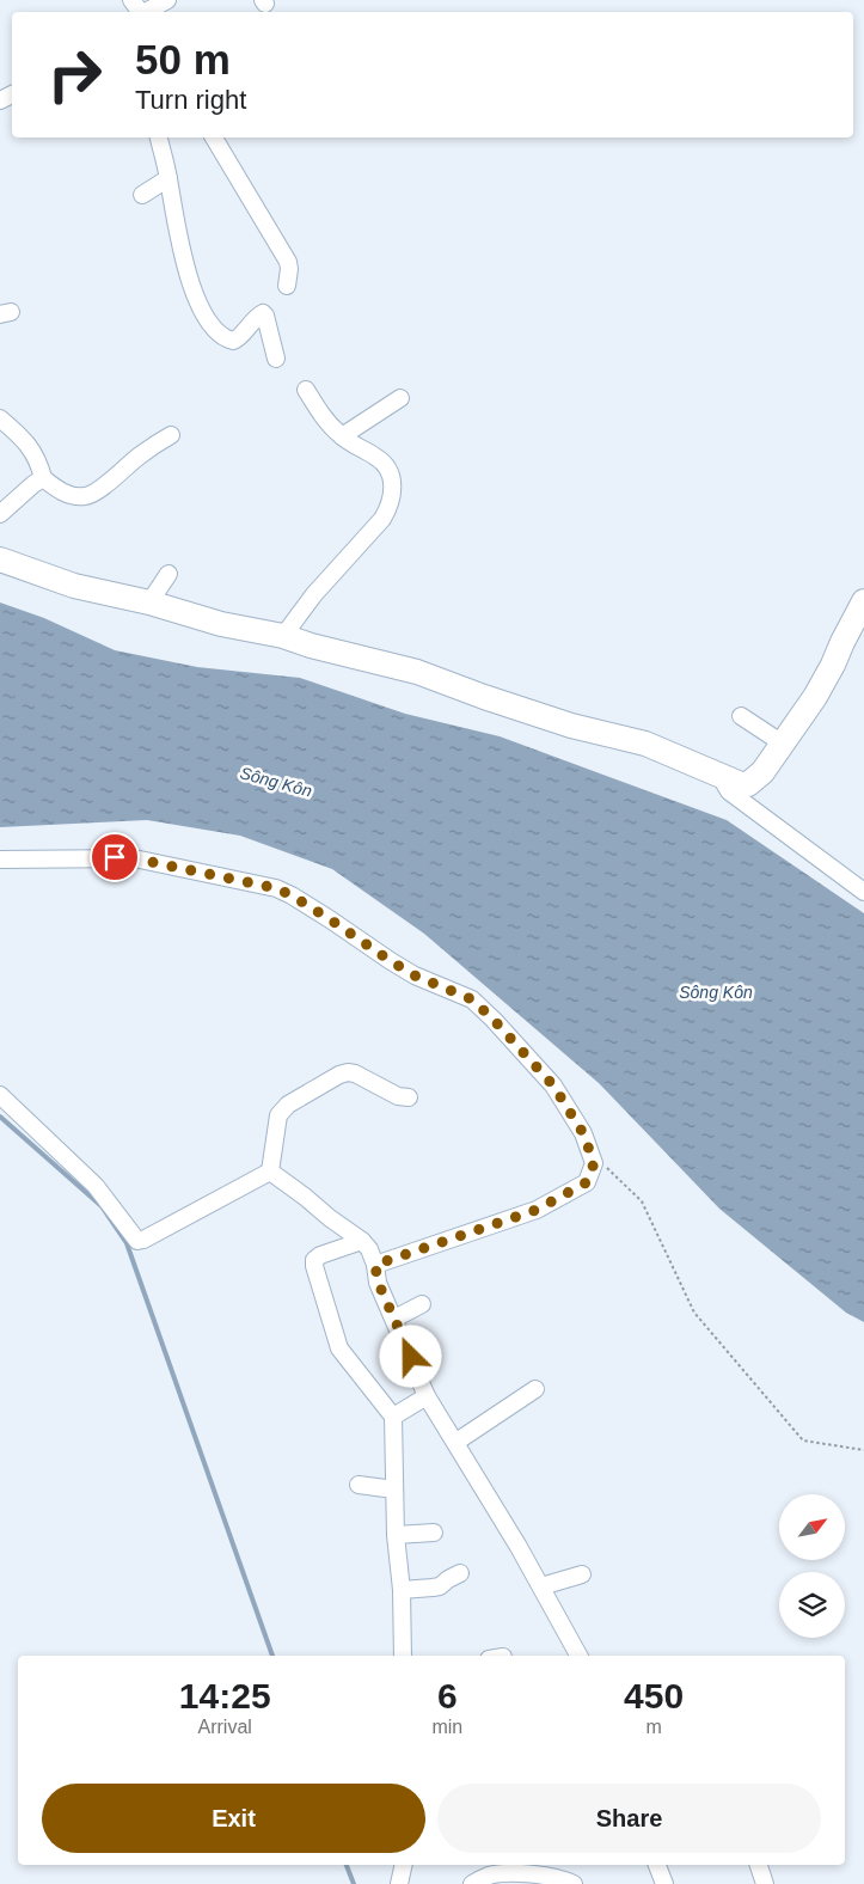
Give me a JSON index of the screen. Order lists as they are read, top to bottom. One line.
{"water":["Sông Kôn"],"north":"top right","page":{"turn":["50 m","Turn right"],"eta":["14:25","Arrival","6","min","450","m"],"buttons":["Exit","Share"]}}
